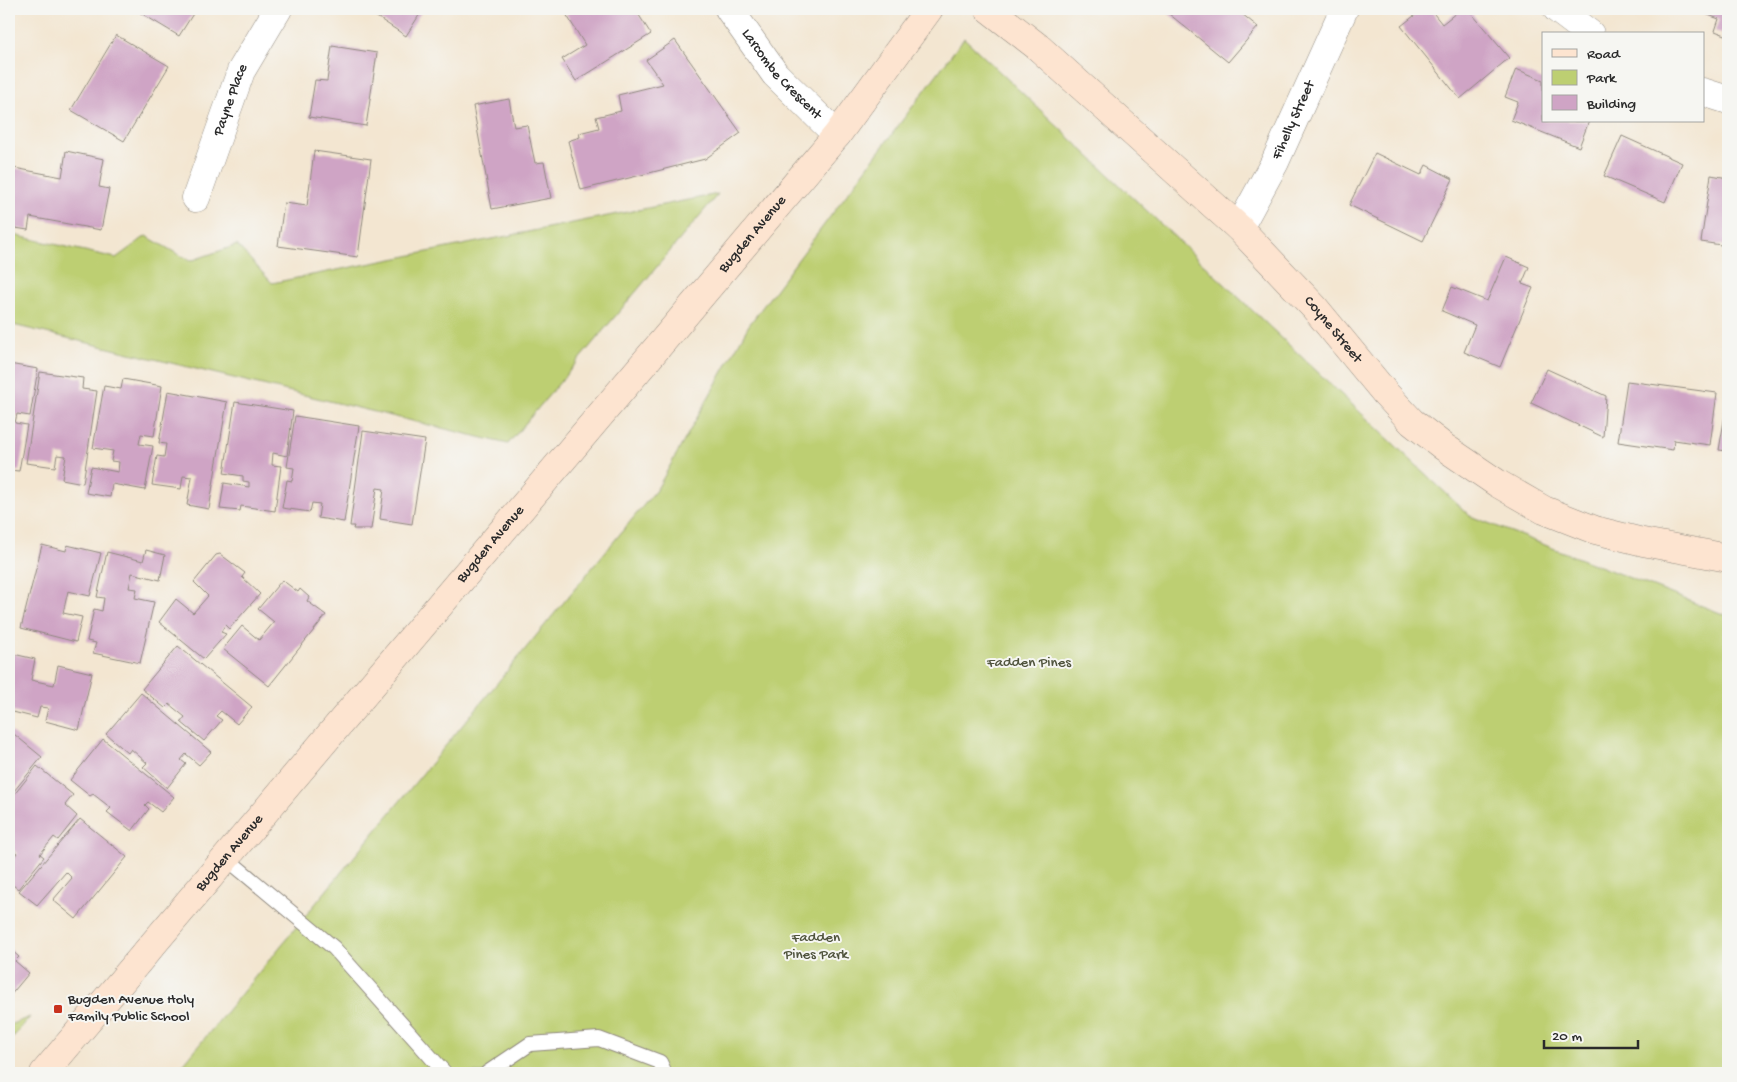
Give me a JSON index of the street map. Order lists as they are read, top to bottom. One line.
{"streets":{"street":["Larcombe Crescent","Payne Place","Fihelly Street","Bugden Avenue","Coyne Street"]},"crossings":[["Larcombe Crescent","Bugden Avenue"],["Fihelly Street","Coyne Street"]],"parks":["Fadden Pines","Fadden Pines Park"],"places":{"transit":["Bugden Avenue Holy Family Public School"]},"legend":["Road","Park","Building"],"scale_bar":"20 m"}
